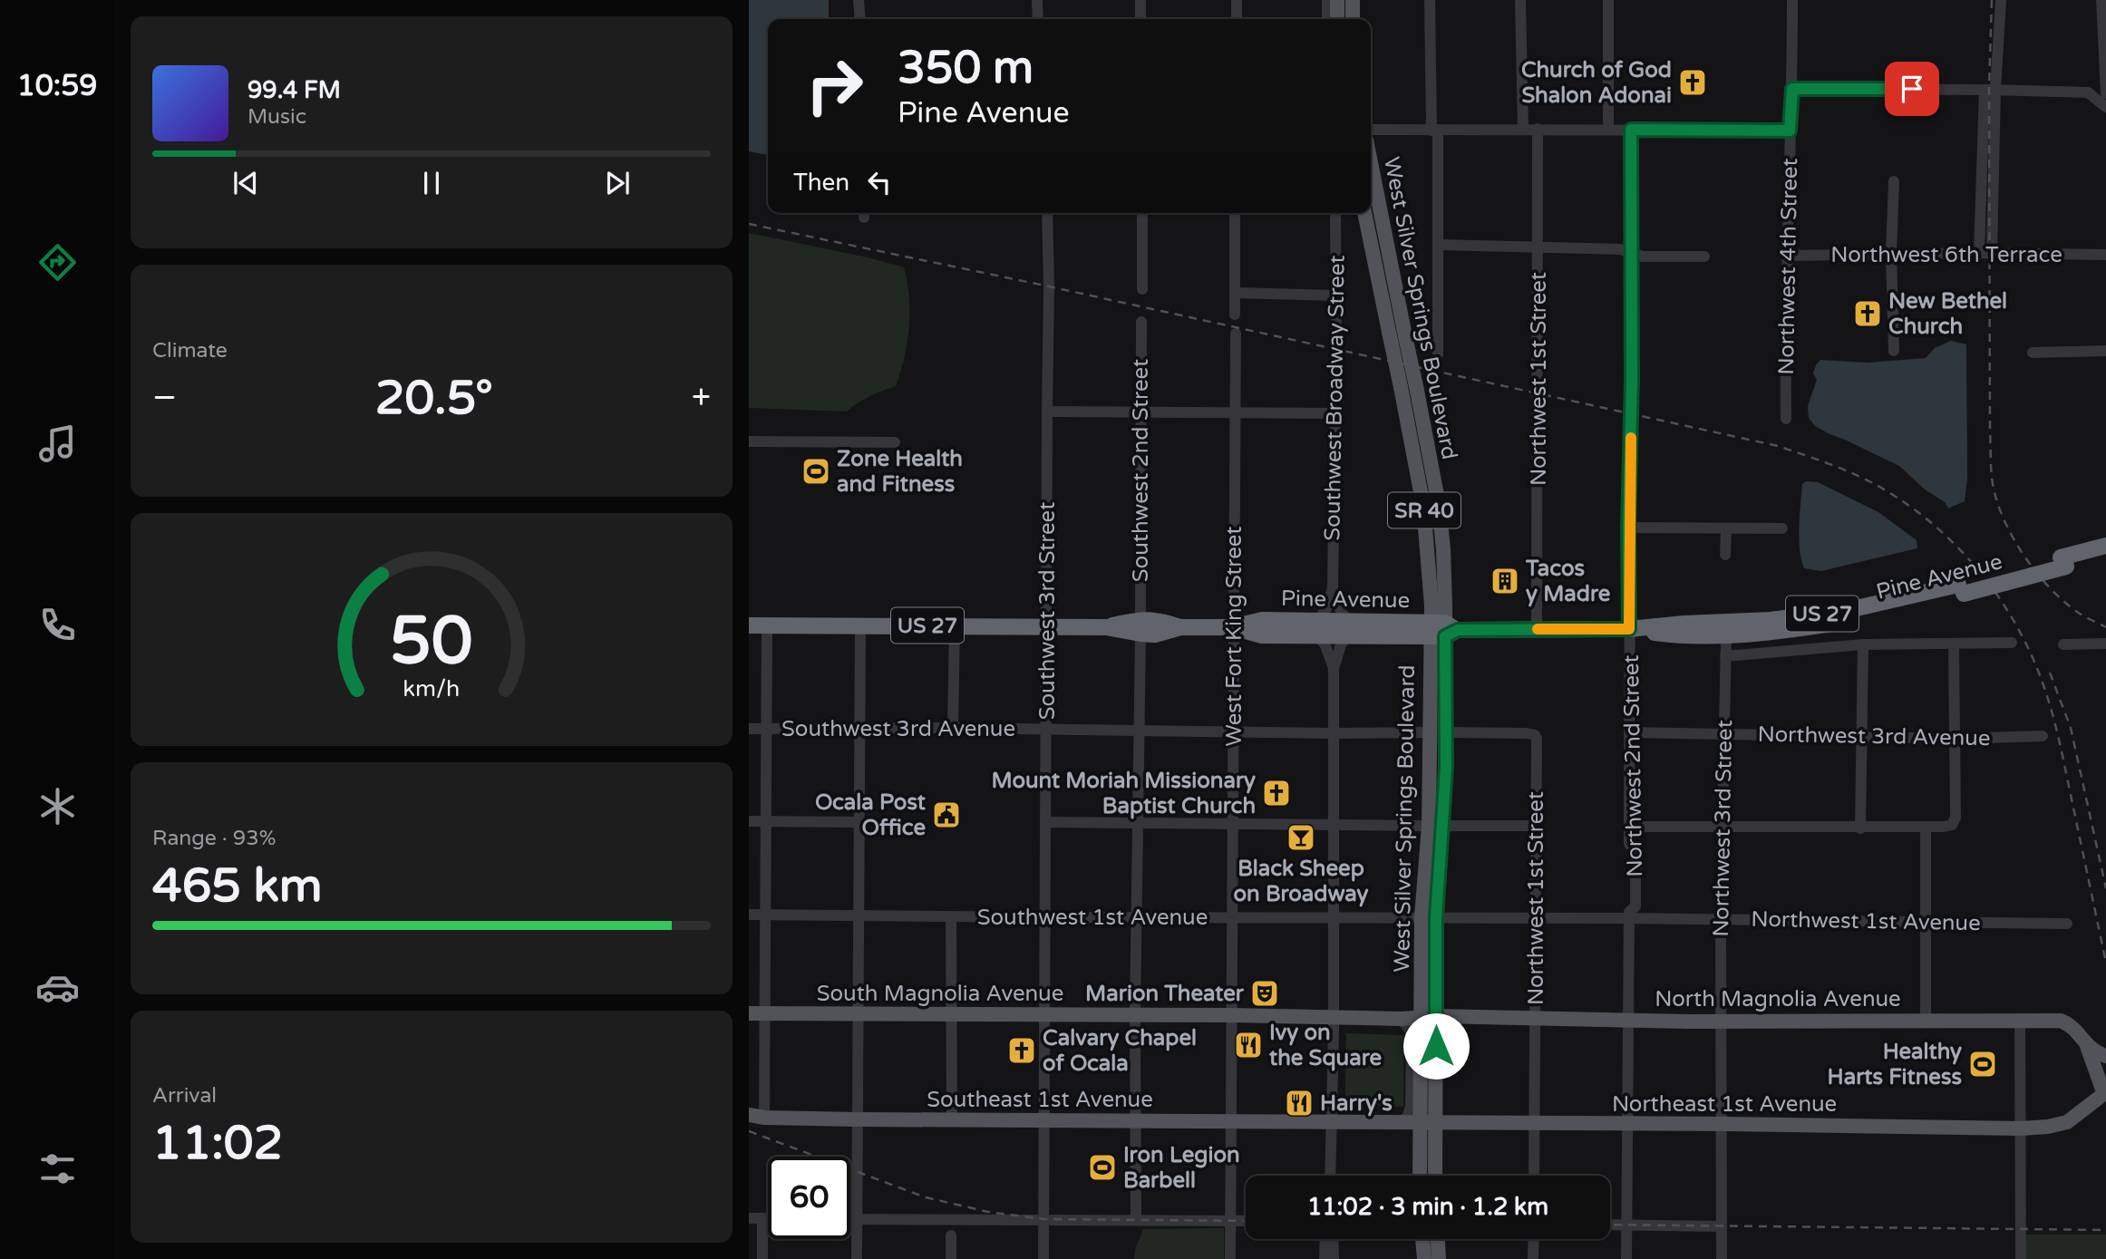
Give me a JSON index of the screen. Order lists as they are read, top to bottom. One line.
{"streets":{"highway":["Pine Avenue","US 27"],"main road":["West Silver Springs Boulevard","SR 40","South Magnolia Avenue","North Magnolia Avenue","Southeast 1st Avenue","Northeast 1st Avenue"],"street":["Northwest 6th Terrace","Northwest 4th Street","Northwest 1st Street","Southwest Broadway Street","Southwest 2nd Street","Southwest 3rd Street","West Fort King Street","Southwest 3rd Avenue","Northwest 3rd Avenue","Northwest 2nd Street","Northwest 3rd Street","Southwest 1st Avenue","Northwest 1st Avenue"]},"crossings":[["Northwest 6th Terrace","Northwest 4th Street"],["West Silver Springs Boulevard","Northwest 1st Street"],["West Silver Springs Boulevard","SR 40"],["West Silver Springs Boulevard","Pine Avenue"],["West Silver Springs Boulevard","Southwest 3rd Avenue"],["West Silver Springs Boulevard","Southwest 1st Avenue"],["West Silver Springs Boulevard","Northwest 1st Avenue"],["West Silver Springs Boulevard","South Magnolia Avenue"],["West Silver Springs Boulevard","North Magnolia Avenue"],["Northwest 1st Street","Pine Avenue"],["Northwest 1st Street","Northwest 1st Avenue"],["Northwest 1st Street","North Magnolia Avenue"],["Northwest 1st Street","Northeast 1st Avenue"],["Southwest Broadway Street","Pine Avenue"],["Southwest 2nd Street","Pine Avenue"],["Southwest 2nd Street","Southwest 3rd Avenue"],["Southwest 2nd Street","Southwest 1st Avenue"],["Southwest 2nd Street","South Magnolia Avenue"],["Southwest 2nd Street","Southeast 1st Avenue"],["SR 40","South Magnolia Avenue"],["SR 40","North Magnolia Avenue"],["SR 40","Northeast 1st Avenue"],["Pine Avenue","Southwest 3rd Street"],["Pine Avenue","West Fort King Street"],["Pine Avenue","Northwest 2nd Street"],["Pine Avenue","Northwest 3rd Street"],["Southwest 3rd Street","Southwest 3rd Avenue"],["Southwest 3rd Street","Southwest 1st Avenue"],["Southwest 3rd Street","South Magnolia Avenue"],["Southwest 3rd Street","Southeast 1st Avenue"],["West Fort King Street","Southwest 3rd Avenue"],["West Fort King Street","Southwest 1st Avenue"],["West Fort King Street","South Magnolia Avenue"],["West Fort King Street","Southeast 1st Avenue"],["Northwest 3rd Avenue","Northwest 2nd Street"],["Northwest 3rd Avenue","Northwest 3rd Street"],["Northwest 2nd Street","Northwest 1st Avenue"],["Northwest 2nd Street","North Magnolia Avenue"],["Northwest 2nd Street","Northeast 1st Avenue"],["Northwest 3rd Street","Northwest 1st Avenue"],["Northwest 3rd Street","North Magnolia Avenue"],["Northwest 3rd Street","Northeast 1st Avenue"],["Southwest 1st Avenue","Northwest 1st Avenue"],["South Magnolia Avenue","North Magnolia Avenue"],["Southeast 1st Avenue","Northeast 1st Avenue"]],"places":{"church":["Church of God Shalon Adonai","New Bethel Church","Mount Moriah Missionary Baptist Church","Calvary Chapel of Ocala"],"sports":["Zone Health and Fitness","Healthy Harts Fitness","Iron Legion Barbell"],"building":["Tacos y Madre"],"public building":["Ocala Post Office"],"bar":["Black Sheep on Broadway"],"theatre":["Marion Theater"],"restaurant":["Ivy on the Square","Harry's"]},"page":{"tabs":"10:59","turn":["350 m","Pine Avenue"],"song":["99.4 FM","Music"],"then":"Then","tile":["Climate",["Range · 93%","465 km"],["Arrival","11:02"]],"heat":["−","20.5°","+"],"limit":"60","trip":"11:02 · 3 min · 1.2 km","gauge":["50","km/h"]}}
